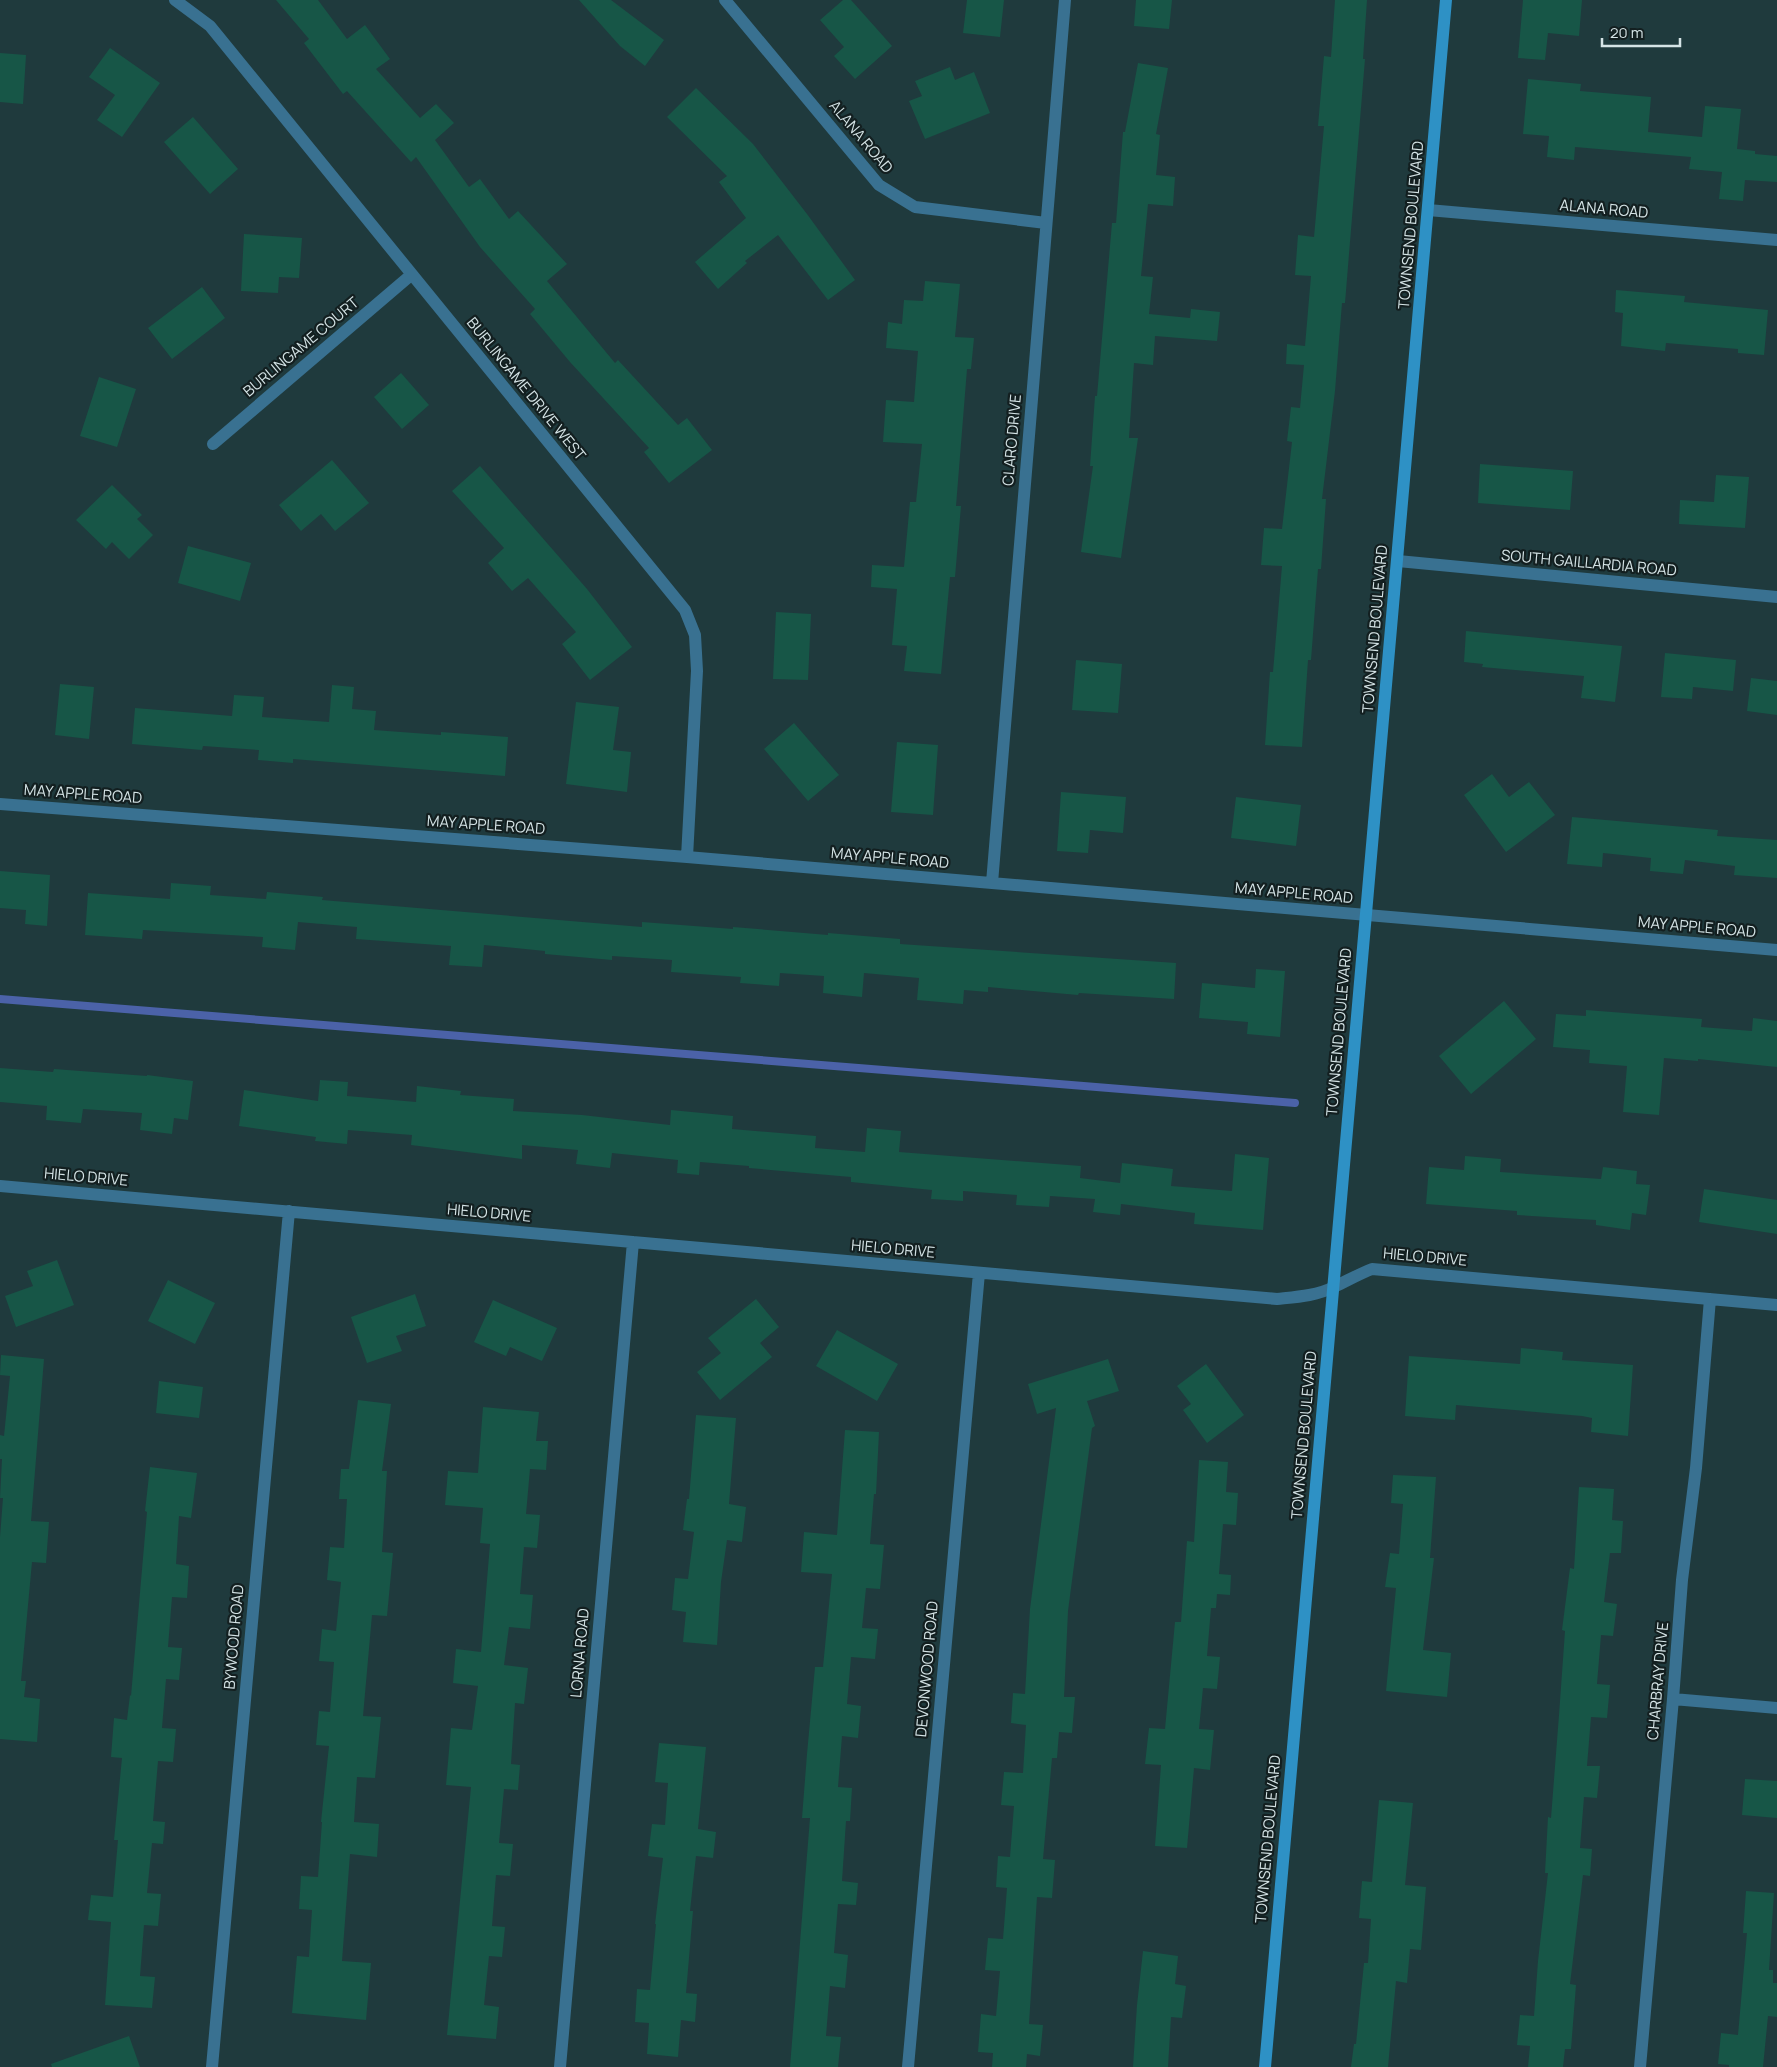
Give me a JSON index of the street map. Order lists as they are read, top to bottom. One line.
{"streets":{"street":["ALANA ROAD","TOWNSEND BOULEVARD","BURLINGAME COURT","BURLINGAME DRIVE WEST","CLARO DRIVE","SOUTH GAILLARDIA ROAD","MAY APPLE ROAD","HIELO DRIVE","BYWOOD ROAD","LORNA ROAD","DEVONWOOD ROAD","CHARBRAY DRIVE"]},"crossings":[["ALANA ROAD","TOWNSEND BOULEVARD"],["ALANA ROAD","CLARO DRIVE"],["TOWNSEND BOULEVARD","SOUTH GAILLARDIA ROAD"],["TOWNSEND BOULEVARD","MAY APPLE ROAD"],["TOWNSEND BOULEVARD","HIELO DRIVE"],["BURLINGAME COURT","BURLINGAME DRIVE WEST"],["BURLINGAME DRIVE WEST","MAY APPLE ROAD"],["CLARO DRIVE","MAY APPLE ROAD"],["HIELO DRIVE","BYWOOD ROAD"],["HIELO DRIVE","LORNA ROAD"],["HIELO DRIVE","DEVONWOOD ROAD"],["HIELO DRIVE","CHARBRAY DRIVE"]],"scale_bar":"20 m"}
